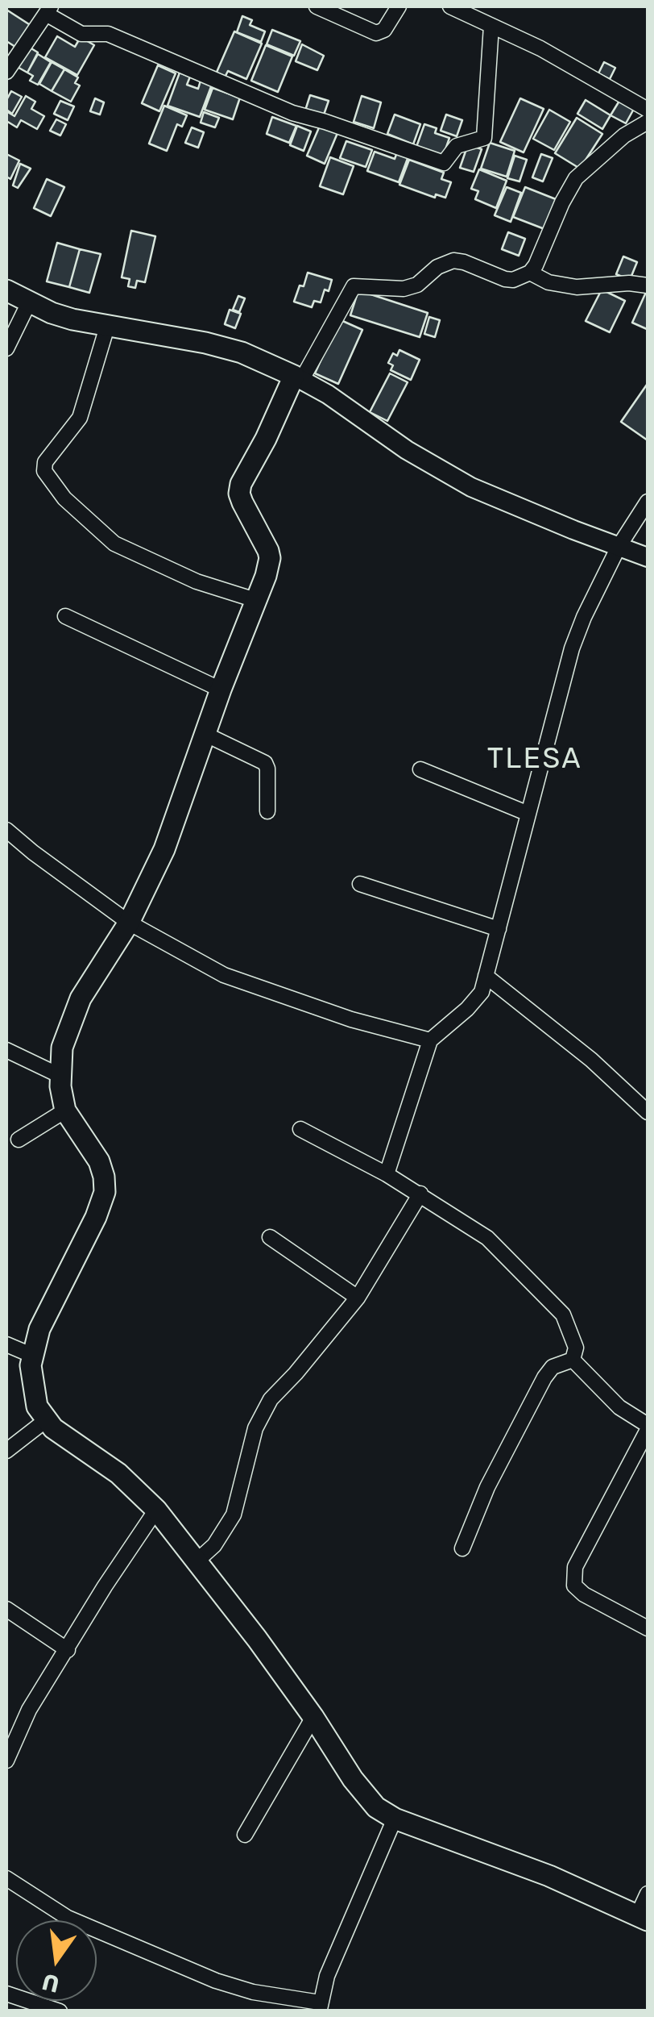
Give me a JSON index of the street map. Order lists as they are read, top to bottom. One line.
{"districts":["TLESA"],"north":"bottom"}
